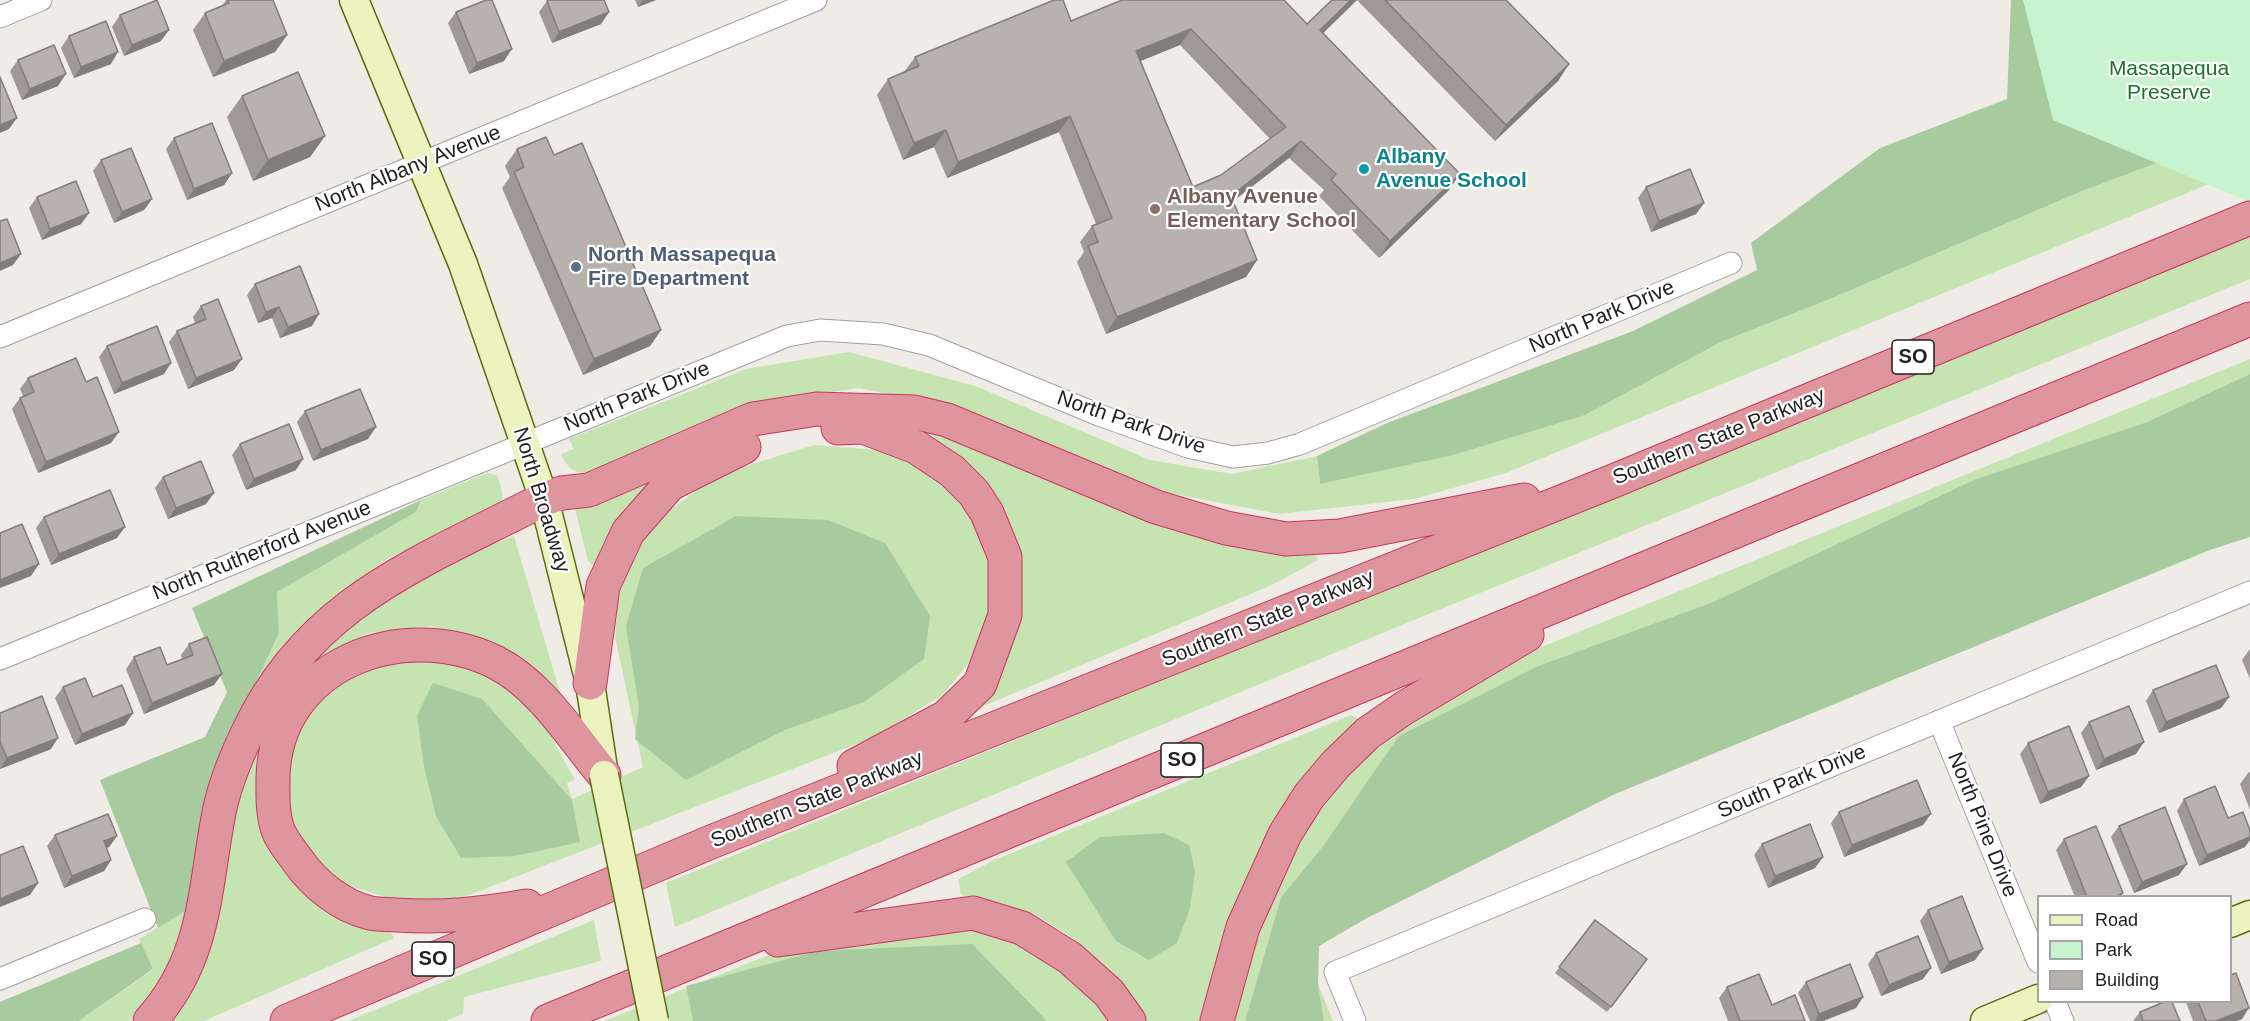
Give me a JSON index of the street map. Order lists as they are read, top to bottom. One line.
{"streets":{"highway":["SO","Southern State Parkway"],"main road":["North Broadway"],"street":["North Albany Avenue","North Park Drive","North Rutherford Avenue","South Park Drive","North Pine Drive"]},"crossings":[["North Albany Avenue","North Broadway"],["North Park Drive","North Broadway"],["North Park Drive","North Rutherford Avenue"],["North Broadway","North Rutherford Avenue"],["South Park Drive","North Pine Drive"]],"parks":["Massapequa Preserve"],"places":["Albany Avenue School","Albany Avenue Elementary School","North Massapequa Fire Department"],"legend":["Road","Park","Building"]}
